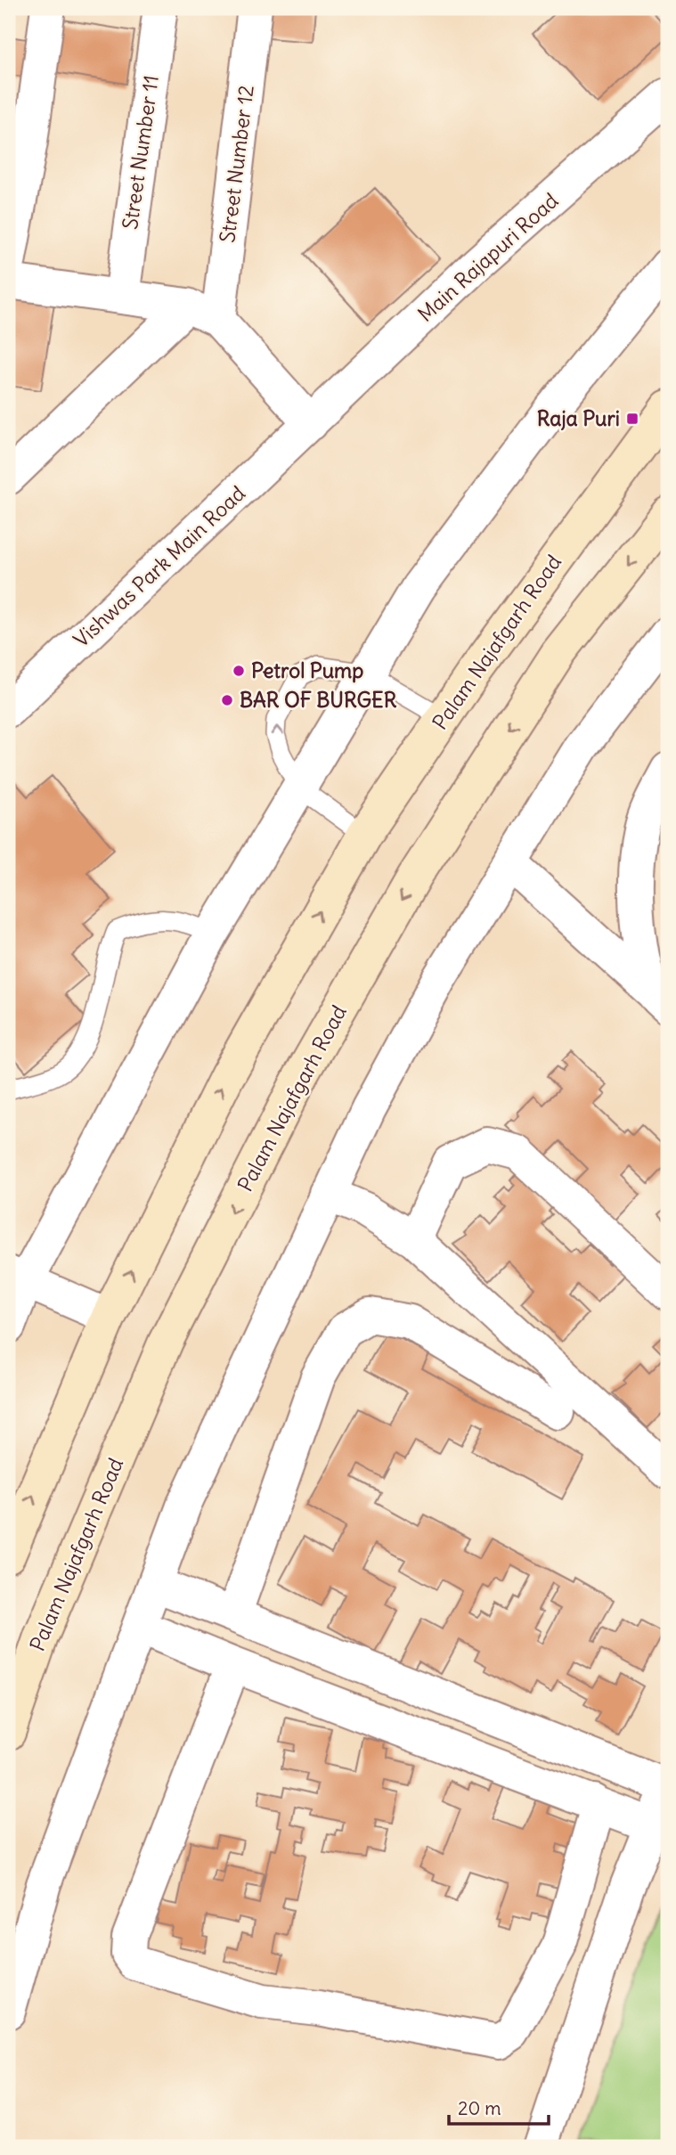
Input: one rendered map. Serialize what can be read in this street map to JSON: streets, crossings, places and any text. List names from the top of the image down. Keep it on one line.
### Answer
{"streets":{"main road":["Palam Najafgarh Road"],"street":["Street Number 11","Street Number 12","Main Rajapuri Road","Vishwas Park Main Road"]},"crossings":[["Main Rajapuri Road","Vishwas Park Main Road"]],"places":{"transit":["Raja Puri"],"other":["Petrol Pump","BAR OF BURGER"]},"scale_bar":"20 m"}
